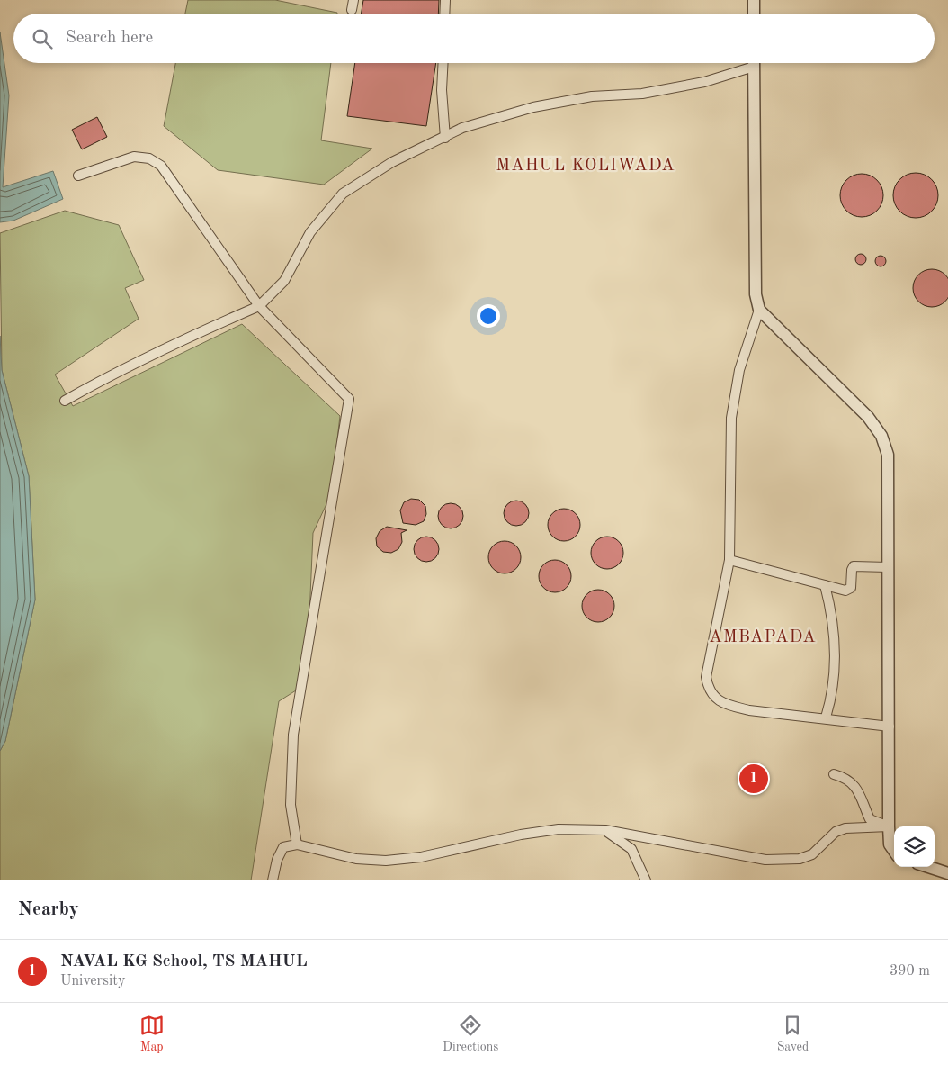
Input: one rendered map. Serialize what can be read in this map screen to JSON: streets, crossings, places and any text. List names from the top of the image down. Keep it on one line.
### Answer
{"districts":["MAHUL KOLIWADA","AMBAPADA"],"page":{"search":"Search here","pins":"1","heading":"Nearby","list":[{"mark":"1","name":"NAVAL KG School, TS MAHUL","note":"University","value":"390 m"}],"nav":["Map","Directions","Saved"]}}
